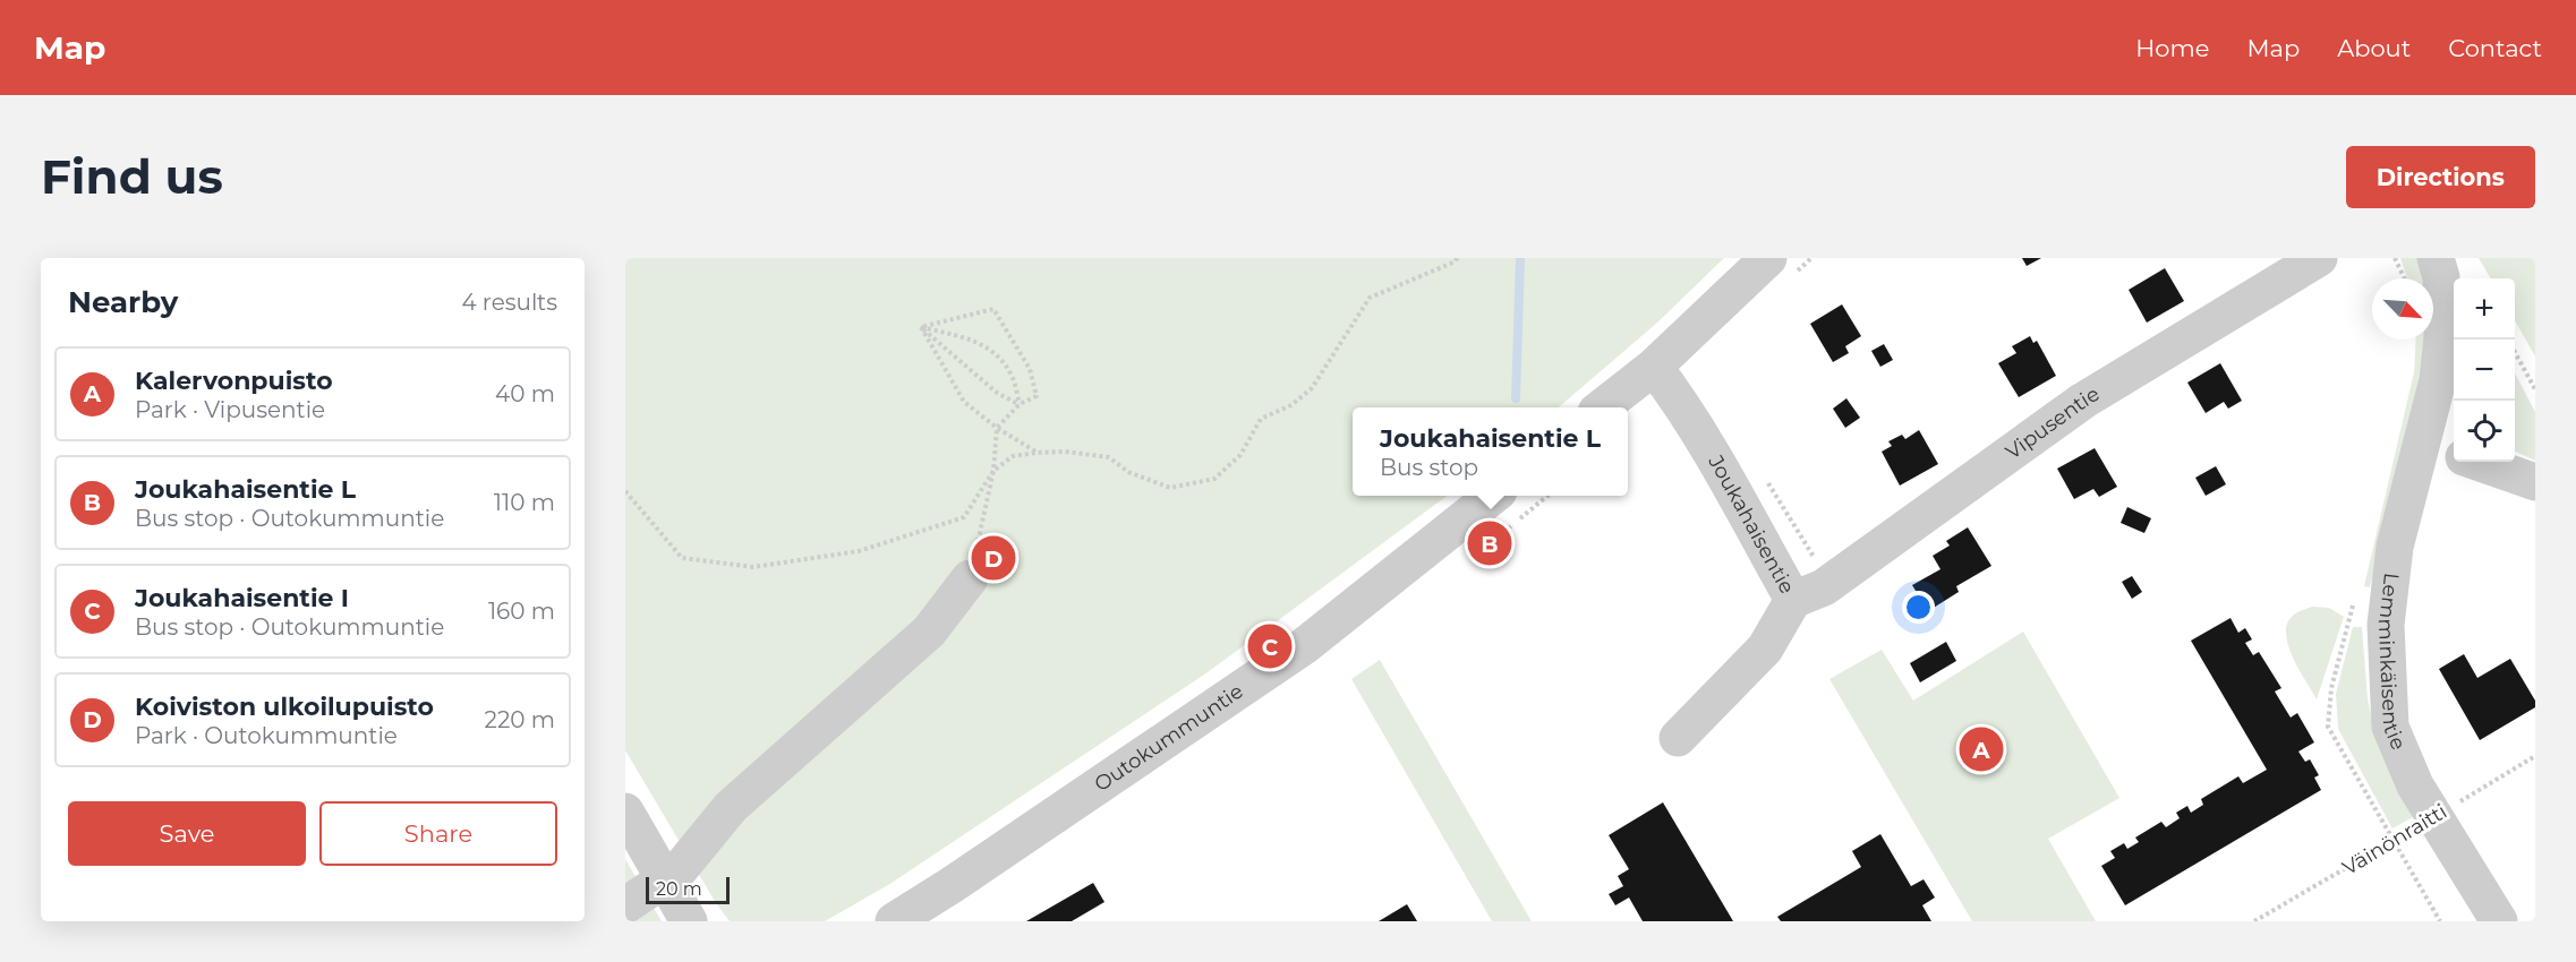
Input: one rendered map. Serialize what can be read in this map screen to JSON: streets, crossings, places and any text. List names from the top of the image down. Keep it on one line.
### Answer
{"streets":{"street":["Vipusentie","Joukahaisentie","Lemminkäisentie","Outokummuntie"],"path":["Väinönraitti"]},"crossings":[["Vipusentie","Joukahaisentie"],["Lemminkäisentie","Väinönraitti"]],"scale_bar":"20 m","north":"bottom right","page":{"header":"Map","nav":["Home","Map","About","Contact"],"buttons":["Directions",["Save","Share"]],"title":"Find us","heading":["Nearby","4 results"],"map_buttons":["+","−"],"list":[{"mark":"A","name":"Kalervonpuisto","note":"Park · Vipusentie","value":"40 m"},{"mark":"B","name":"Joukahaisentie L","note":"Bus stop · Outokummuntie","value":"110 m"},{"mark":"C","name":"Joukahaisentie I","note":"Bus stop · Outokummuntie","value":"160 m"},{"mark":"D","name":"Koiviston ulkoilupuisto","note":"Park · Outokummuntie","value":"220 m"}],"popup":["Joukahaisentie L","Bus stop"],"pins":["B","D","C","A"],"scale":"20 m"}}
